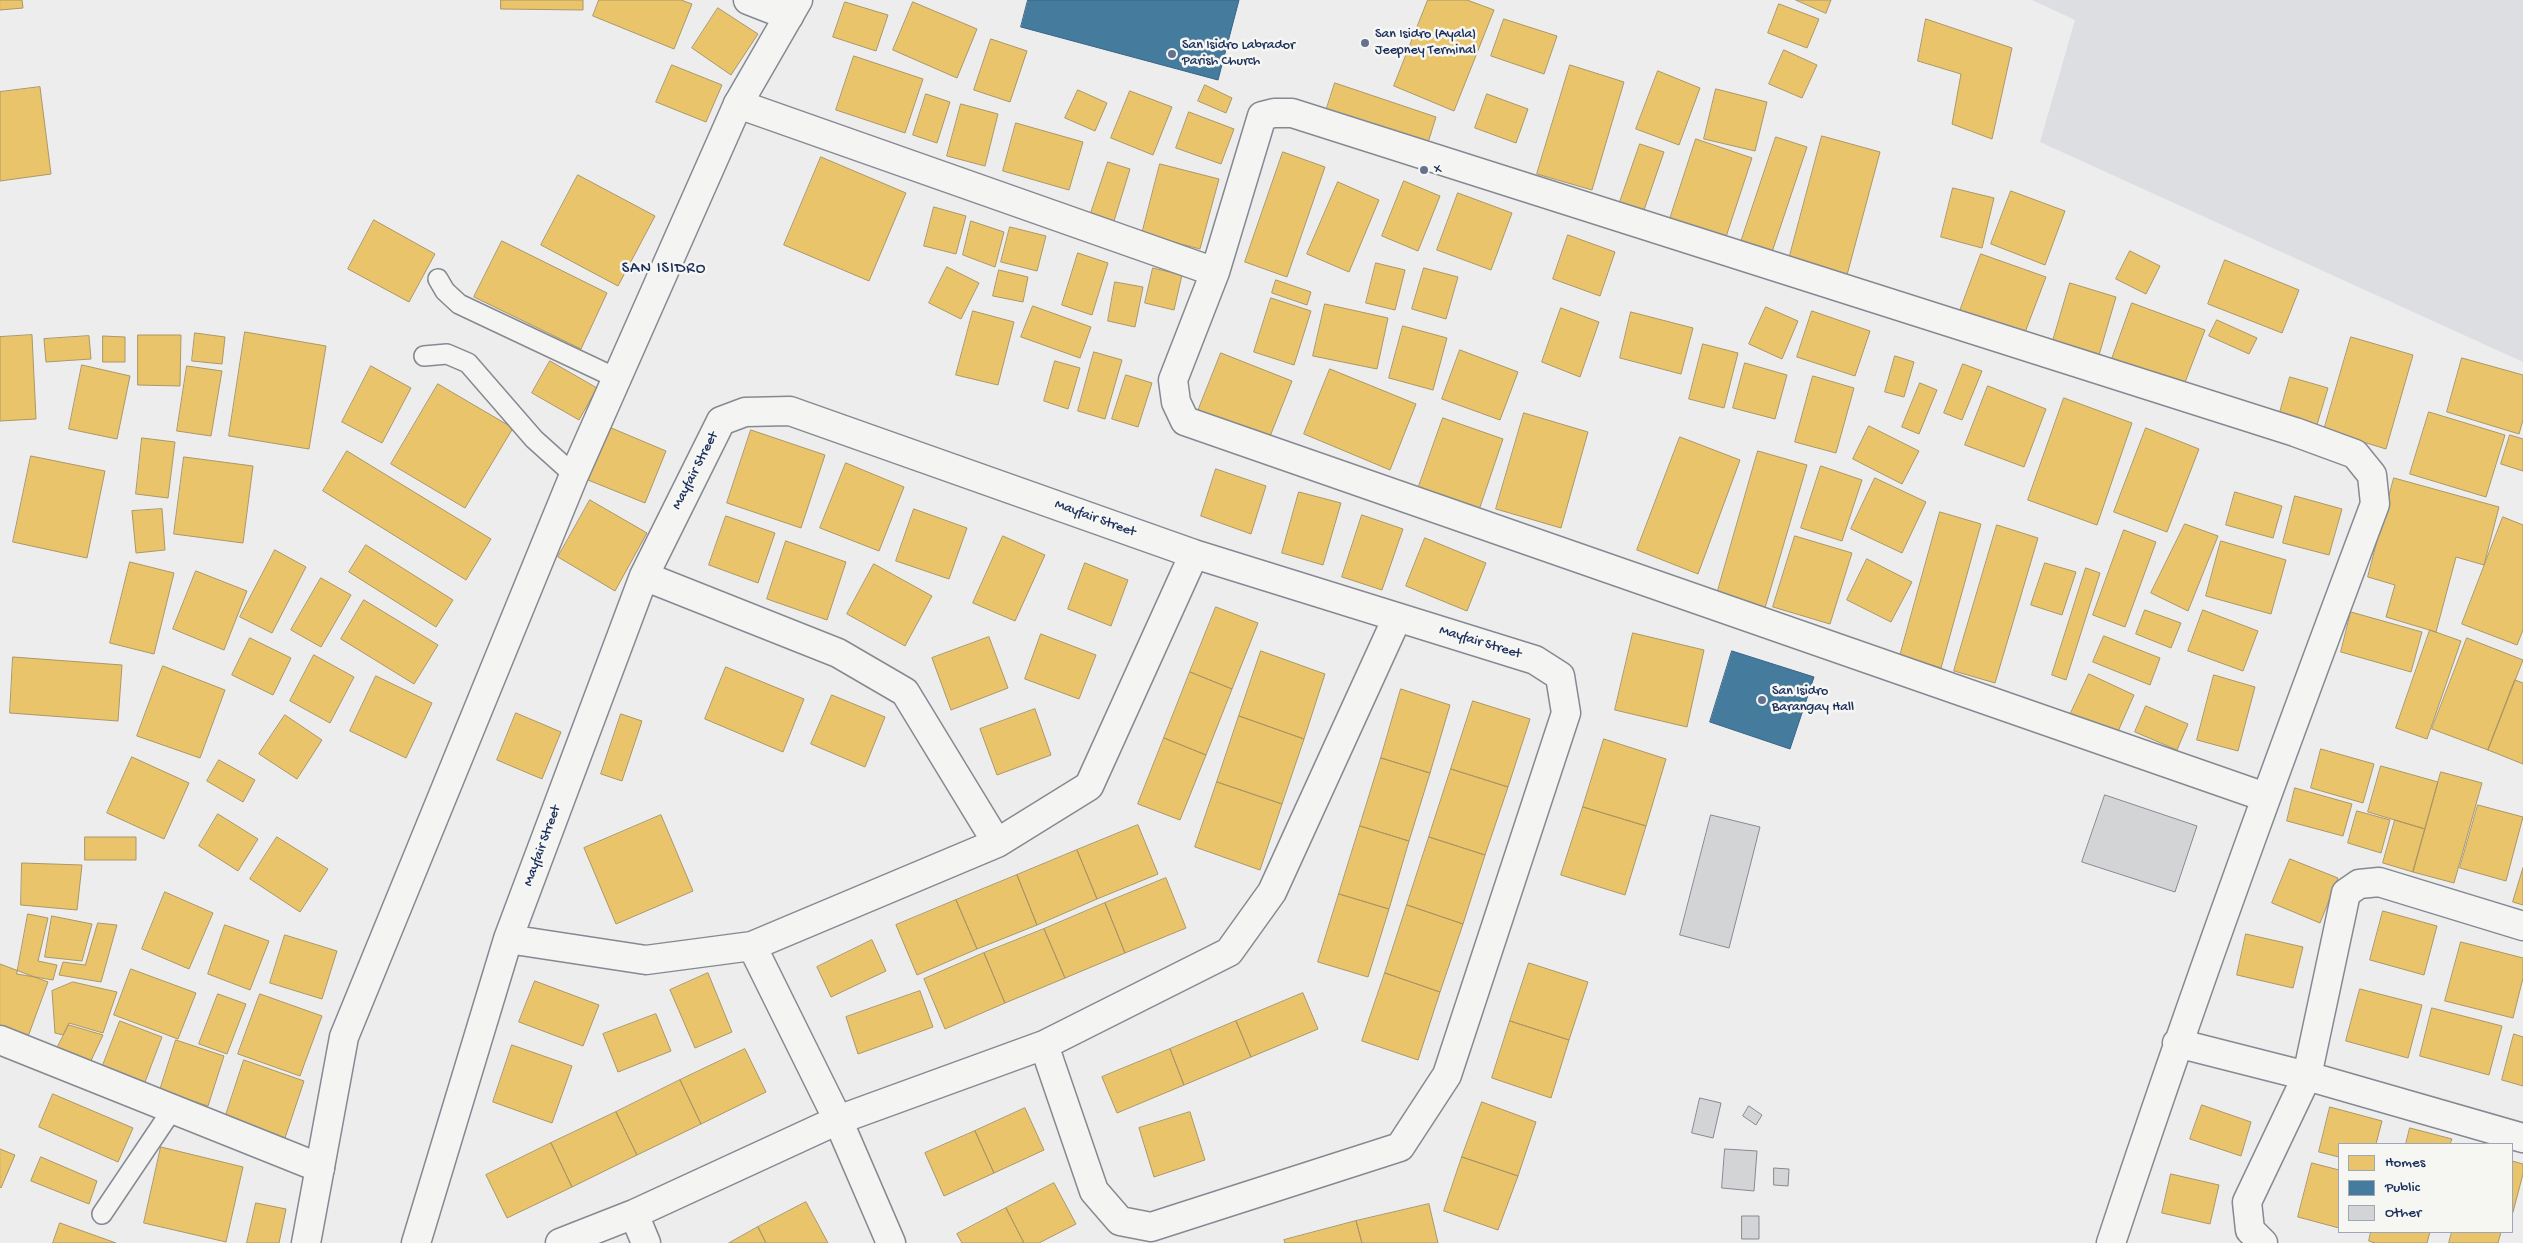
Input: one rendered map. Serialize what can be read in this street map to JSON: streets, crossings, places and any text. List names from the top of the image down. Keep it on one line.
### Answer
{"streets":{"street":["Mayfair Street"]},"districts":["SAN ISIDRO"],"places":["San Isidro (Ayala) Jeepney Terminal","San Isidro Labrador Parish Church","X","San Isidro Barangay Hall"],"legend":["Homes","Public","Other"]}
